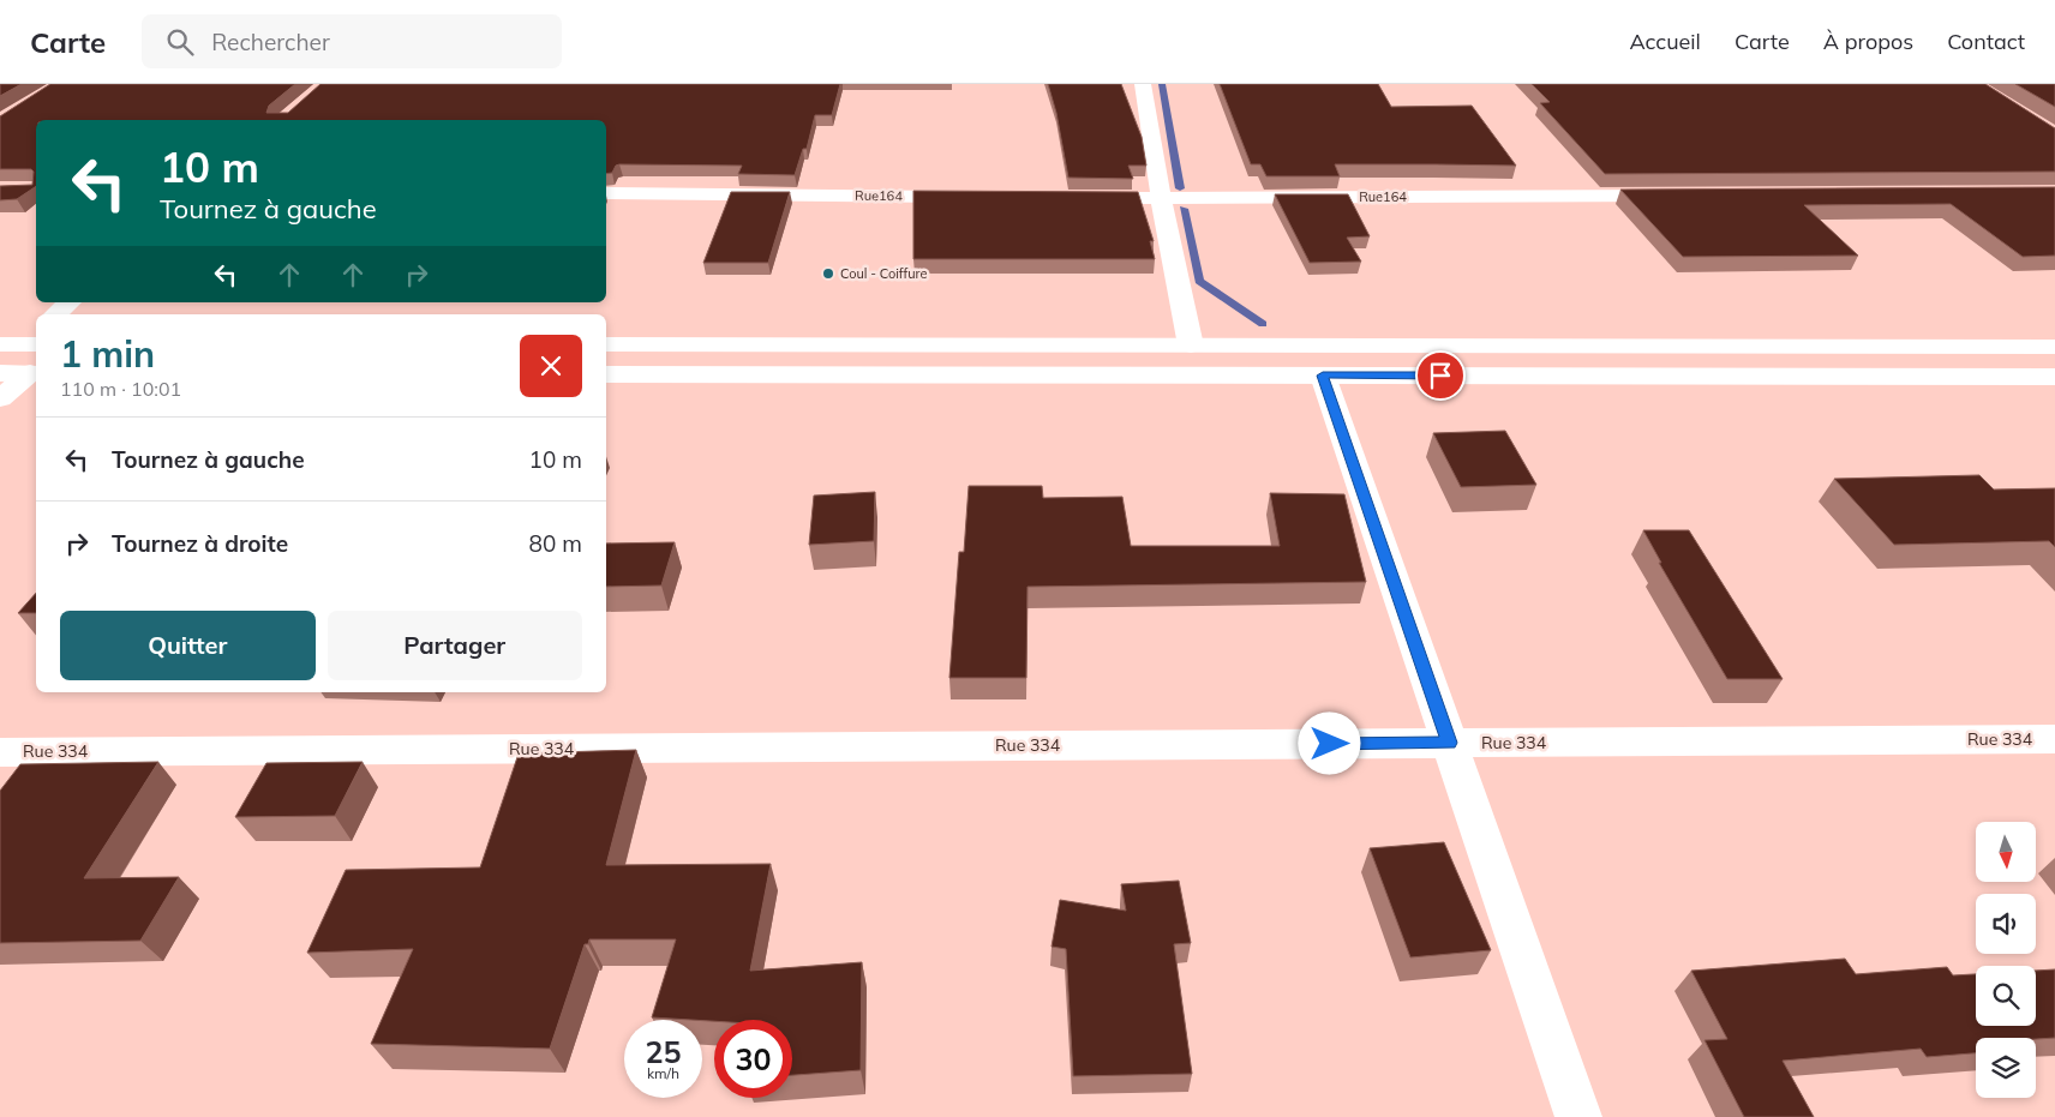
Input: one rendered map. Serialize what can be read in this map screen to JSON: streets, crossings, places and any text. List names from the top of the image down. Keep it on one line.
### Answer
{"streets":{"street":["Rue164","Rue 334"]},"places":["Coul - Coiffure"],"north":"bottom","page":{"header":"Carte","search":"Rechercher","nav":["Accueil","Carte","À propos","Contact"],"turn":["10 m","Tournez à gauche"],"heading":["1 min","110 m · 10:01"],"list":[{"name":"Tournez à gauche","value":"10 m"},{"name":"Tournez à droite","value":"80 m"}],"buttons":["Quitter","Partager"],"speed":"25 km/h","limit":"30"}}
